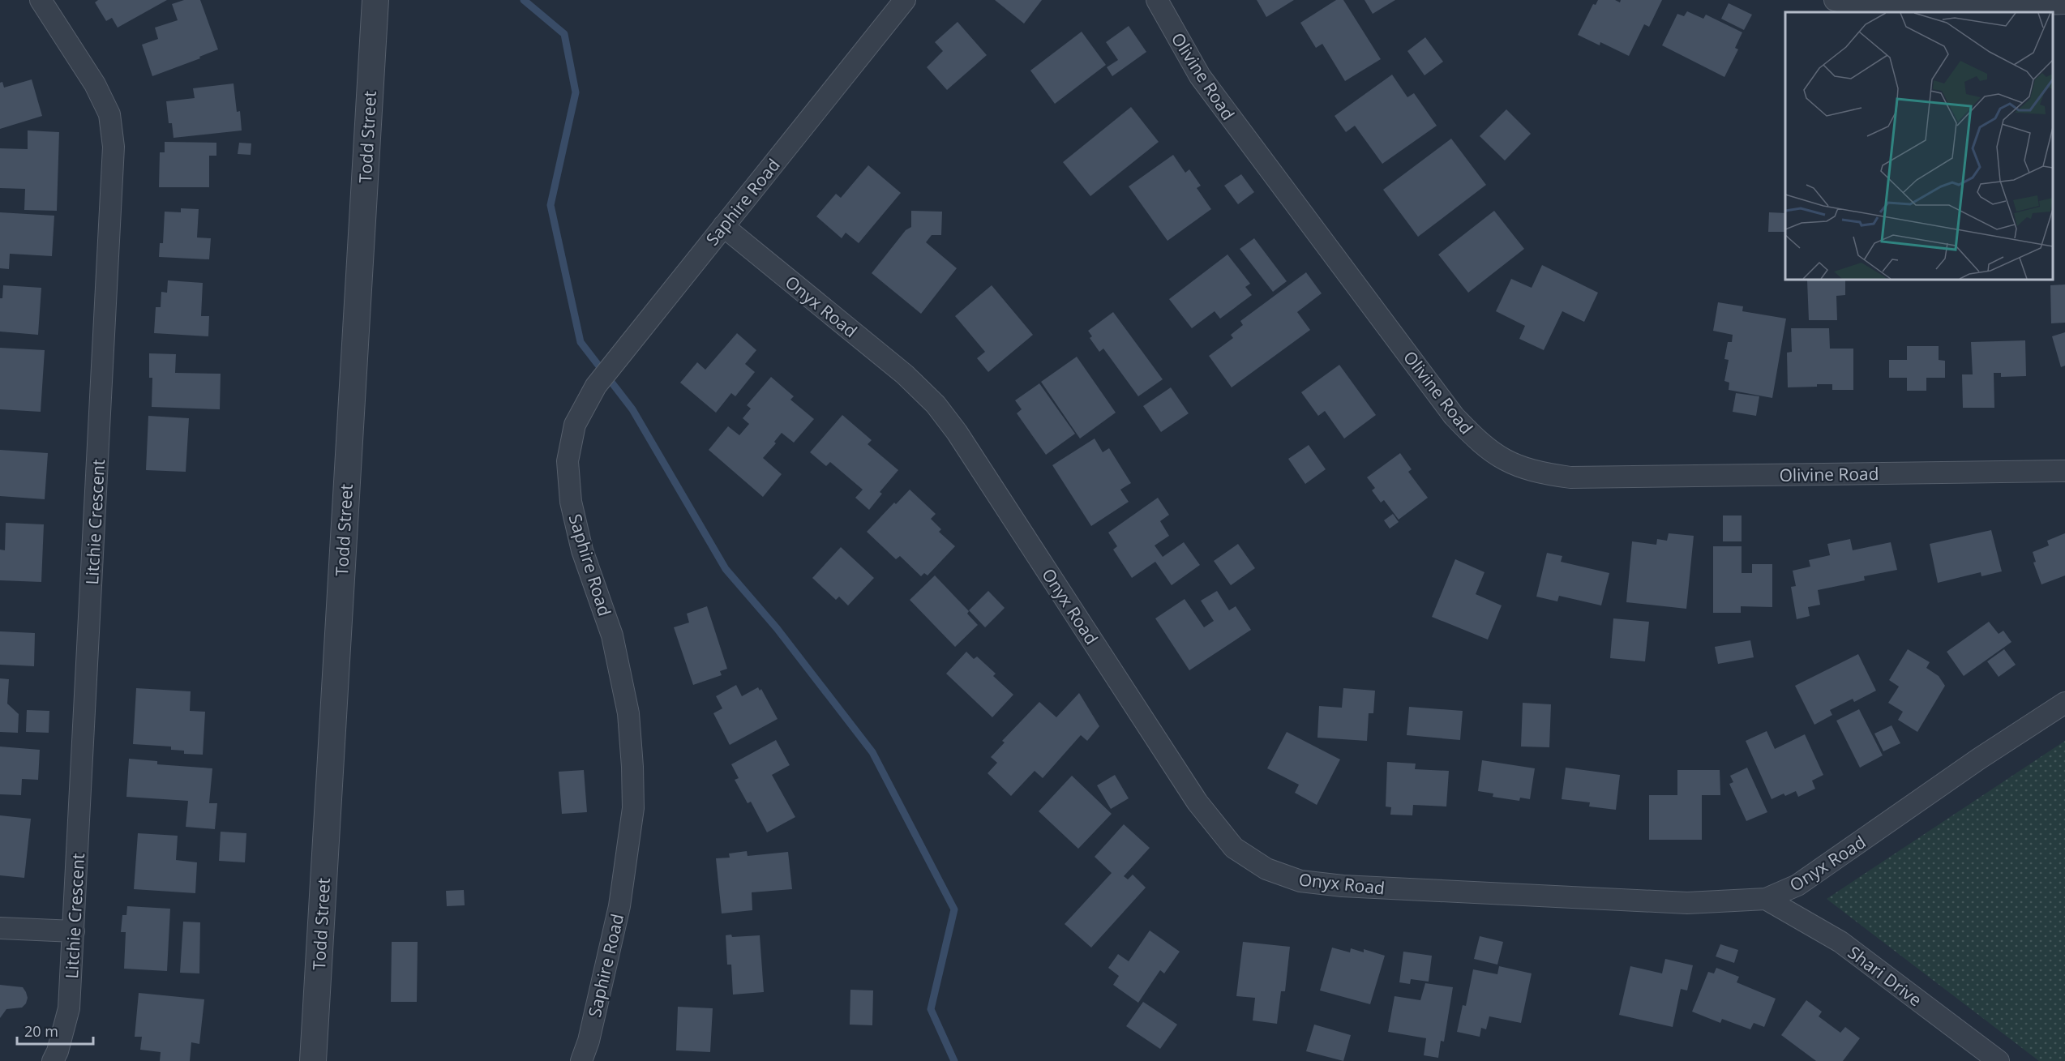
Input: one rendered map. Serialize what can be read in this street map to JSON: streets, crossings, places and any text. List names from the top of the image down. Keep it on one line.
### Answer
{"streets":{"street":["Olivine Road","Todd Street","Saphire Road","Onyx Road","Litchie Crescent","Shari Drive"]},"crossings":[["Saphire Road","Onyx Road"],["Onyx Road","Shari Drive"]],"scale_bar":"20 m"}
